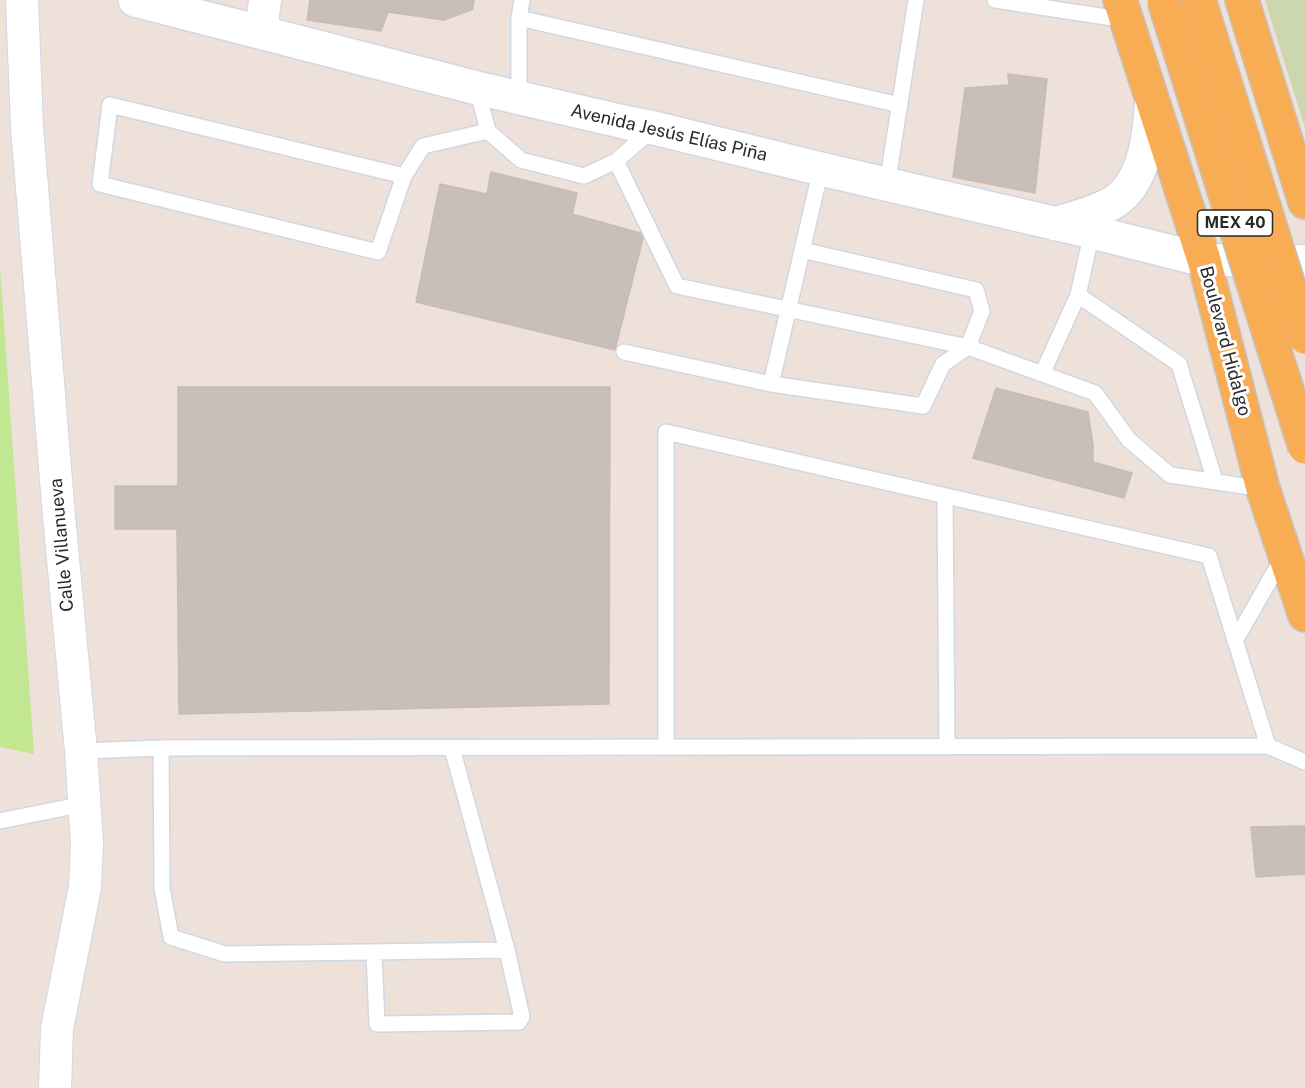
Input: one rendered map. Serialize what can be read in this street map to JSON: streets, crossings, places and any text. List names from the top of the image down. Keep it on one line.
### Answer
{"streets":{"main road":["MEX 40","Boulevard Hidalgo"],"street":["Avenida Jesús Elías Piña","Calle Villanueva"]},"crossings":[["Avenida Jesús Elías Piña","Boulevard Hidalgo"]]}
